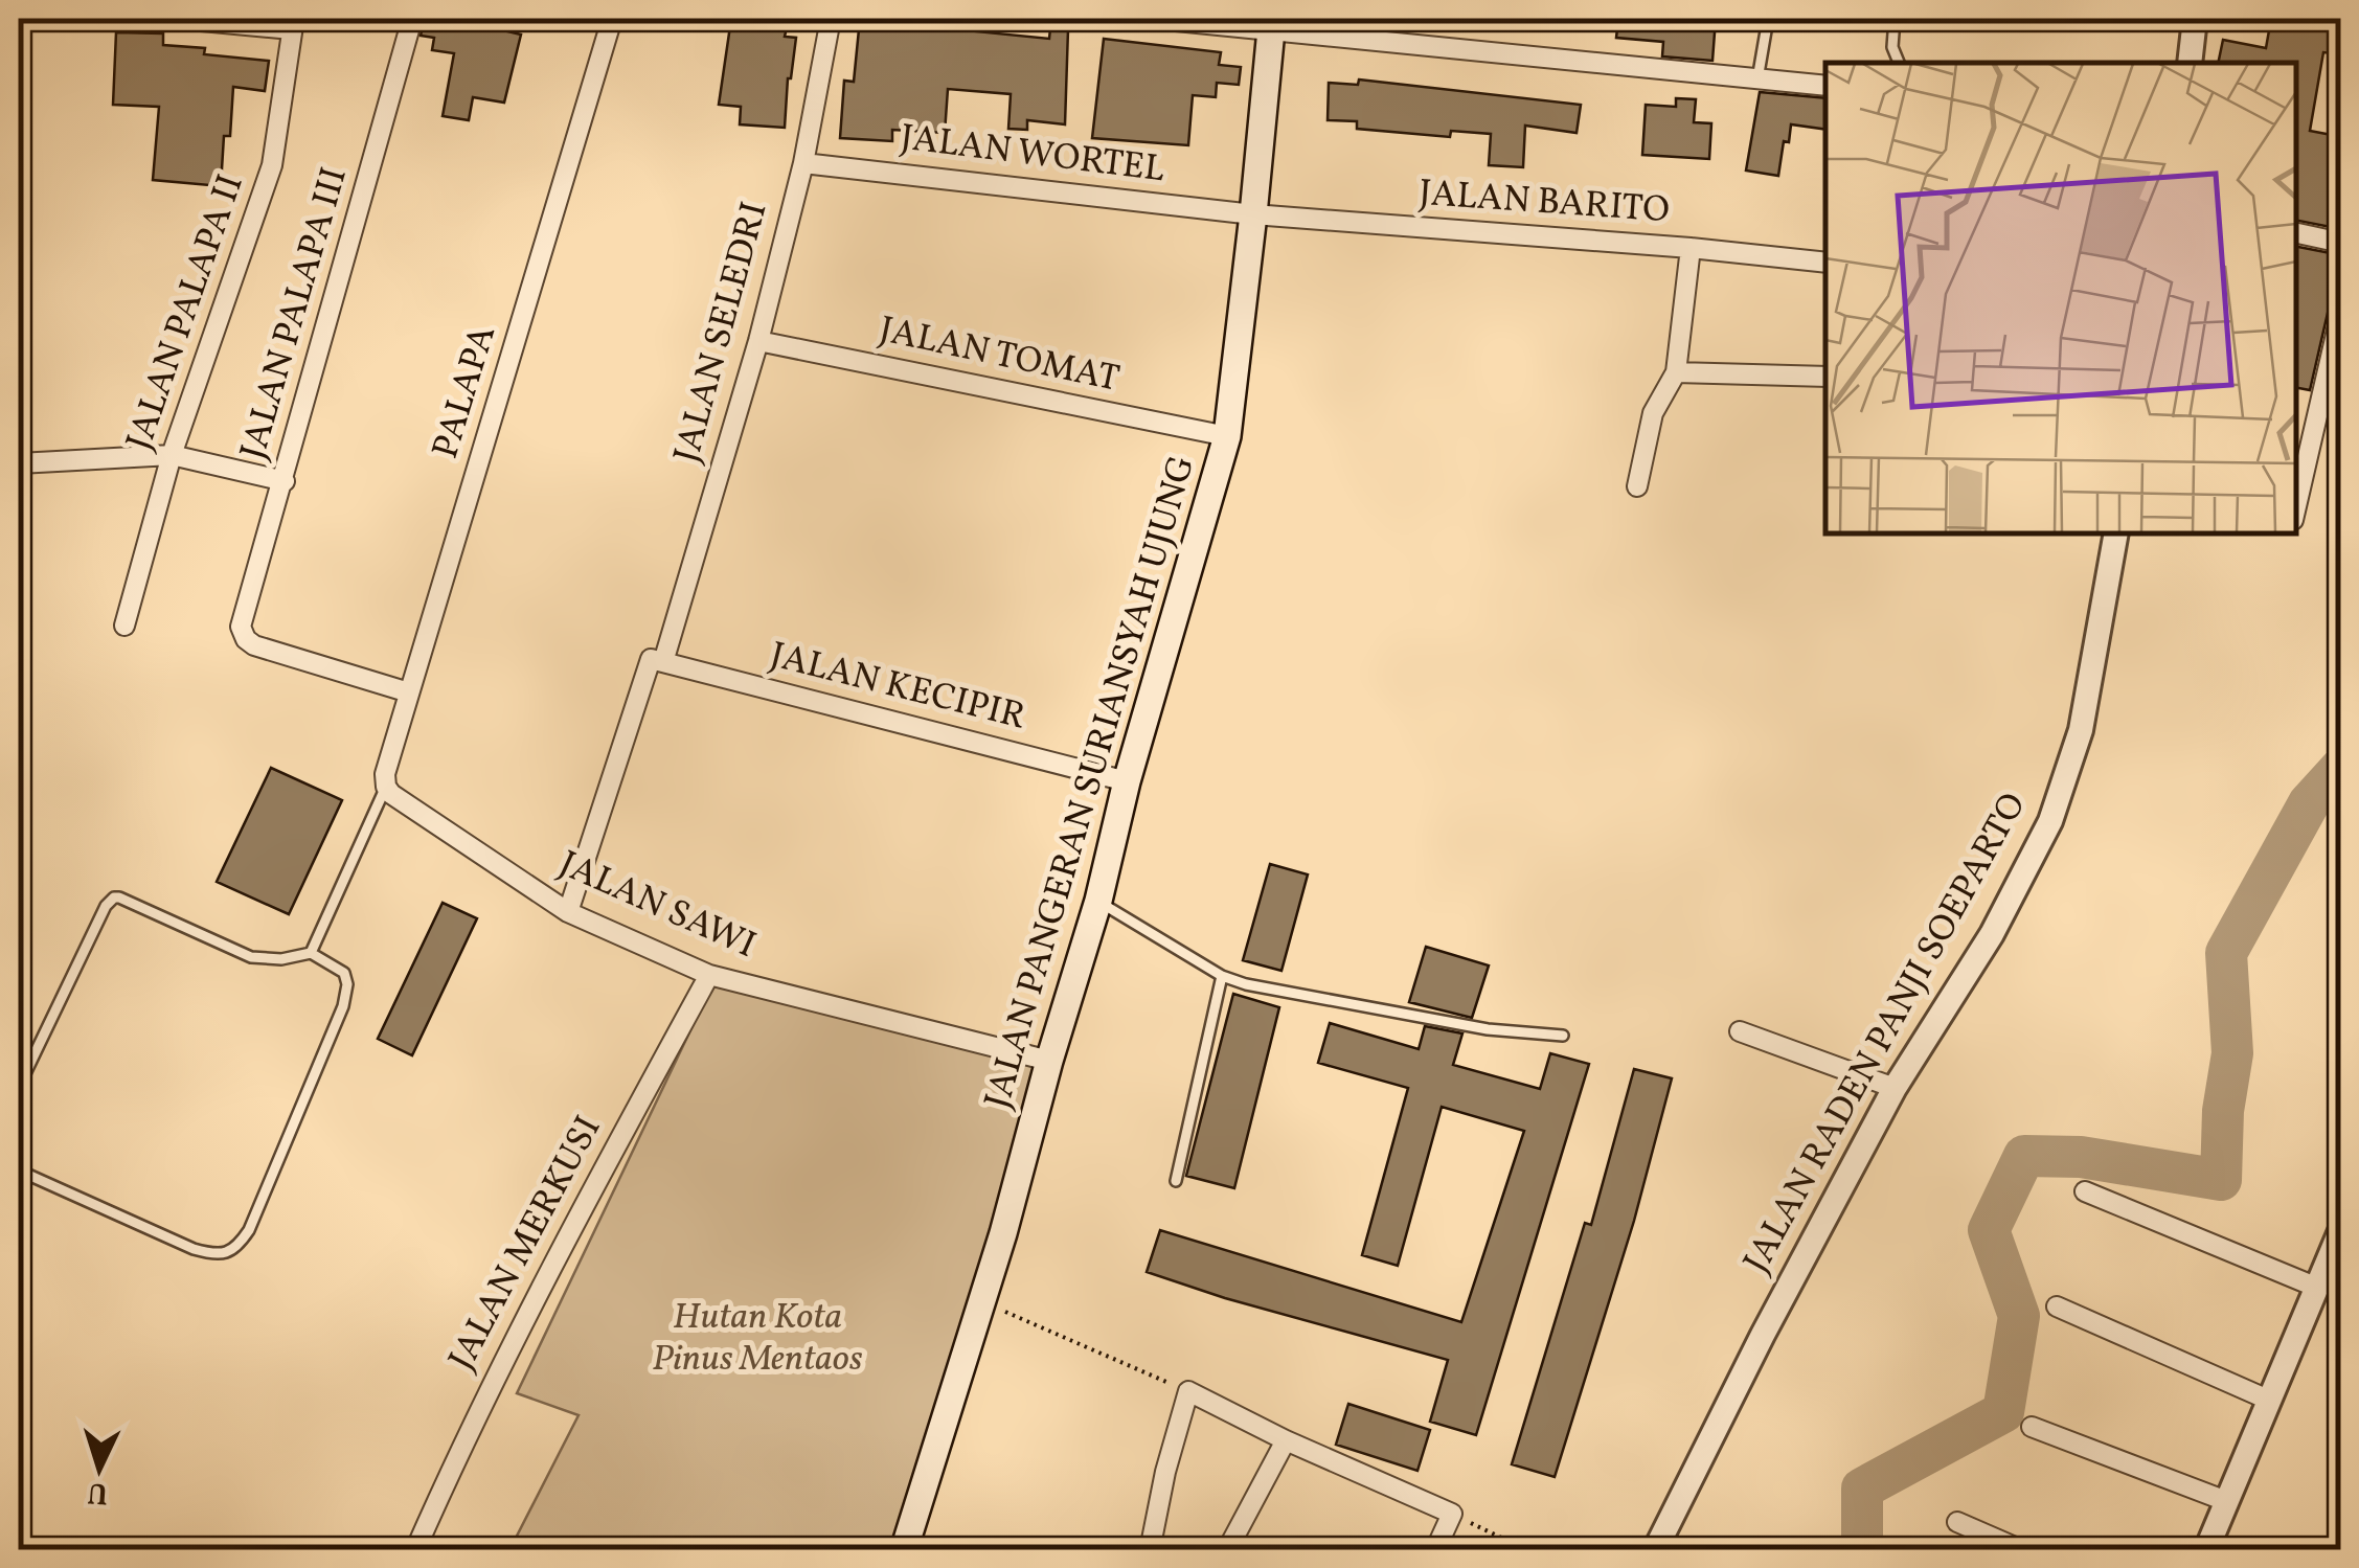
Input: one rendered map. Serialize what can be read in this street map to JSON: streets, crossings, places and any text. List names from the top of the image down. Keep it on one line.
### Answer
{"streets":{"main road":["JALAN PANGERAN SURIANSYAH UJUNG"],"street":["JALAN WORTEL","JALAN BARITO","JALAN PALAPA II","JALAN PALAPA III","JALAN SELEDRI","JALAN TOMAT","PALAPA","JALAN KECIPIR","JALAN SAWI","JALAN RADEN PANJI SOEPARTO","JALAN MERKUSI"]},"crossings":[["JALAN WORTEL","JALAN BARITO"],["JALAN WORTEL","JALAN SELEDRI"],["JALAN WORTEL","JALAN PANGERAN SURIANSYAH UJUNG"],["JALAN BARITO","JALAN PANGERAN SURIANSYAH UJUNG"],["JALAN PALAPA III","PALAPA"],["JALAN SELEDRI","JALAN TOMAT"],["JALAN SELEDRI","JALAN KECIPIR"],["JALAN SELEDRI","JALAN SAWI"],["JALAN TOMAT","JALAN PANGERAN SURIANSYAH UJUNG"],["PALAPA","JALAN SAWI"],["JALAN KECIPIR","JALAN PANGERAN SURIANSYAH UJUNG"],["JALAN PANGERAN SURIANSYAH UJUNG","JALAN SAWI"],["JALAN SAWI","JALAN MERKUSI"]],"parks":["Hutan Kota Pinus Mentaos"],"north":"bottom"}
